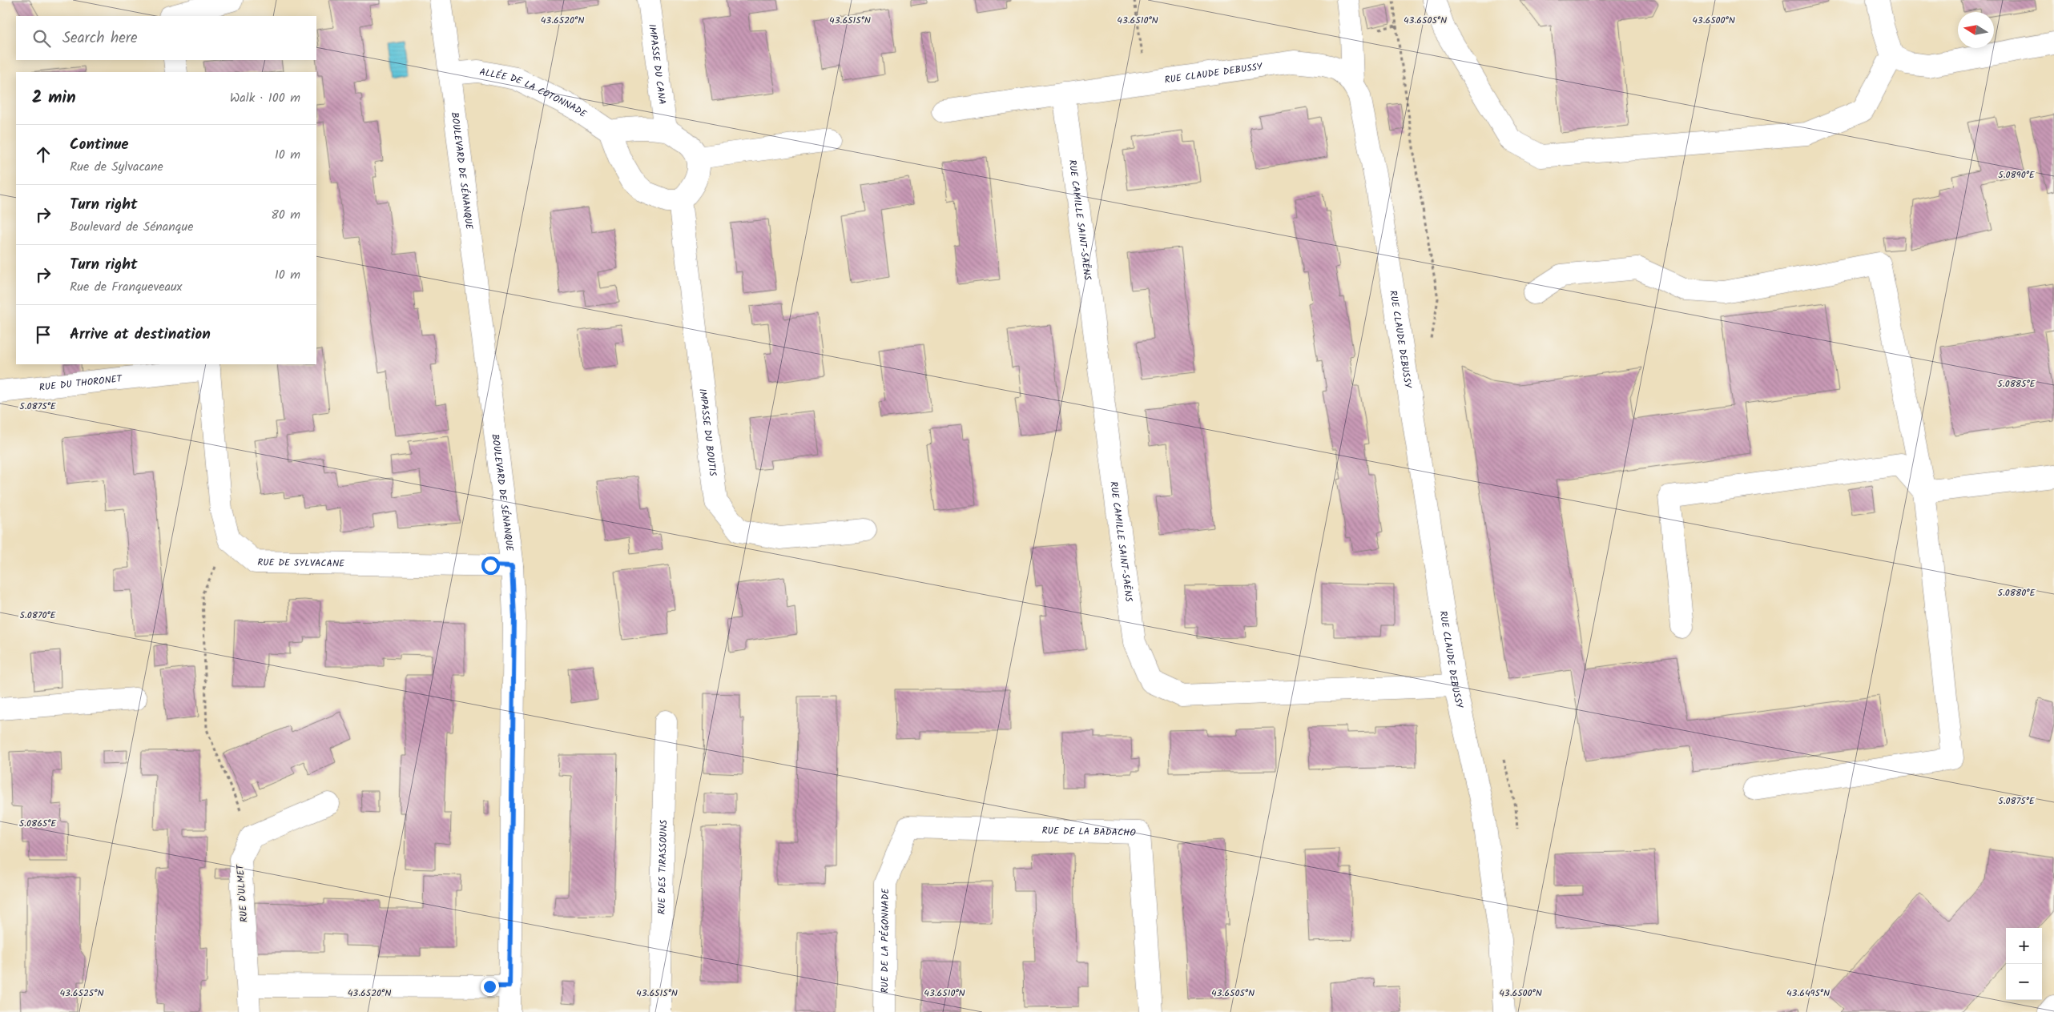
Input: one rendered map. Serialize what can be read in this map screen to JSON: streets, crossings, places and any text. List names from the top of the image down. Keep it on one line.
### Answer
{"streets":{"street":["IMPASSE DU CANA","RUE CLAUDE DEBUSSY","ALLÉE DE LA COTONNADE","BOULEVARD DE SÉNANQUE","RUE CAMILLE SAINT-SAËNS","RUE DU THORONET","IMPASSE DU BOUTIS","RUE DE SYLVACANE","RUE DE LA BADACHO","RUE DES TIRASSOUNS","RUE D'ULMET","RUE DE LA PÉGONNADE"]},"crossings":[["IMPASSE DU CANA","ALLÉE DE LA COTONNADE"],["IMPASSE DU CANA","IMPASSE DU BOUTIS"],["RUE CLAUDE DEBUSSY","RUE CAMILLE SAINT-SAËNS"],["ALLÉE DE LA COTONNADE","BOULEVARD DE SÉNANQUE"],["ALLÉE DE LA COTONNADE","IMPASSE DU BOUTIS"],["BOULEVARD DE SÉNANQUE","RUE DE SYLVACANE"],["RUE DE LA BADACHO","RUE DE LA PÉGONNADE"]],"north":"left","page":{"search":"Search here","heading":["2 min","Walk · 100 m"],"list":[["Continue","Rue de Sylvacane","10 m"],["Turn right","Boulevard de Sénanque","80 m"],["Turn right","Rue de Franqueveaux","10 m"],"Arrive at destination"],"map_buttons":["+","−"]},"coordinates":["43.6520°N","43.6515°N","43.6510°N","43.6505°N","43.6500°N","5.0890°E","5.0885°E","5.0875°E","5.0880°E","5.0870°E","5.0865°E","43.6525°N","43.6495°N"]}
